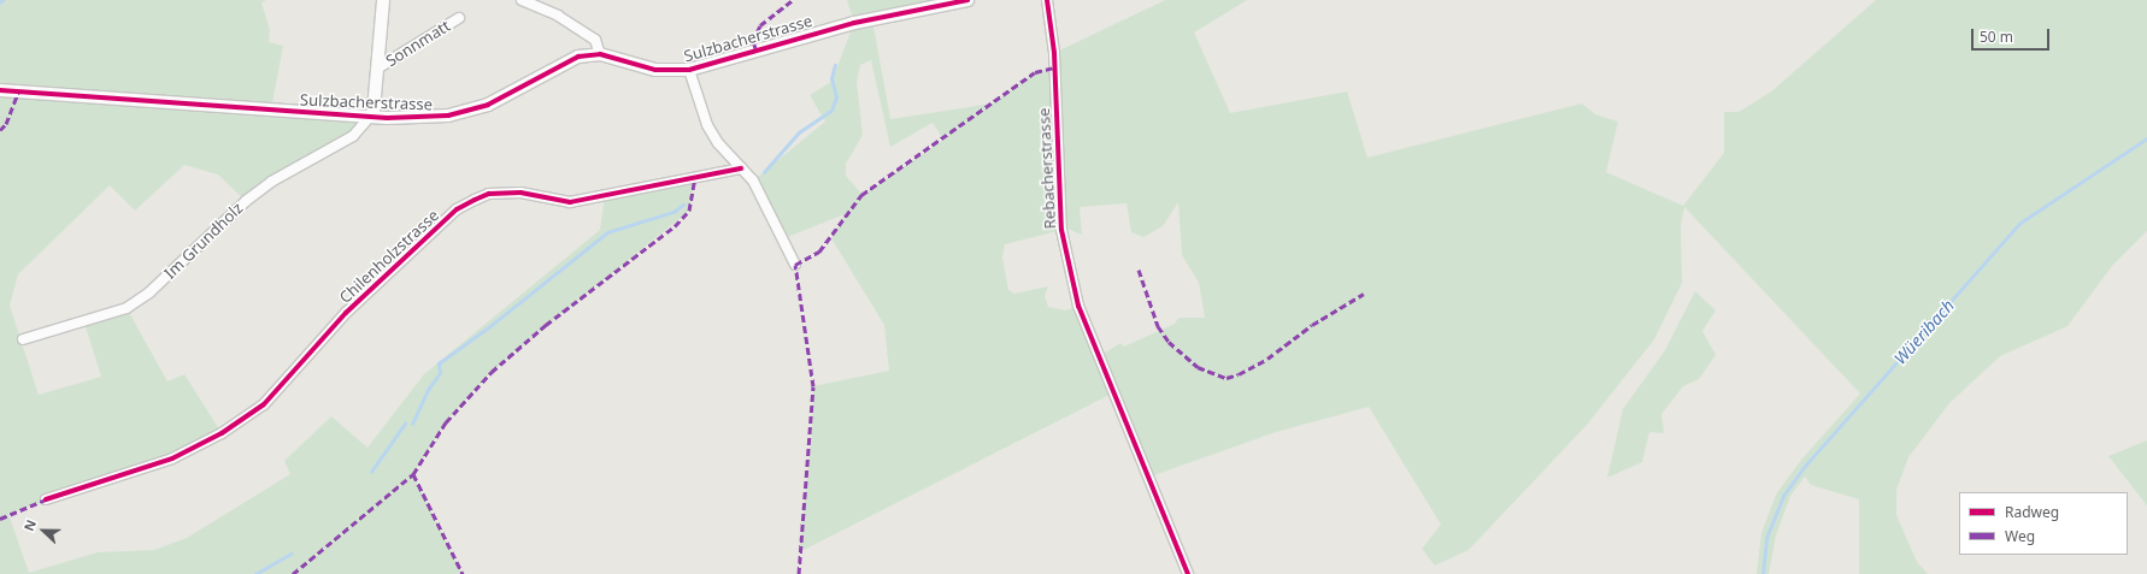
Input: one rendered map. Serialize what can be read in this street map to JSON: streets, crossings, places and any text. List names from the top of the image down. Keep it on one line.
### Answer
{"streets":{"street":["Sulzbacherstrasse","Sonnmatt","Rebacherstrasse","Im Grundholz","Chilenholzstrasse"]},"crossings":[["Sulzbacherstrasse","Im Grundholz"]],"water":["Wüeribach"],"legend":["Radweg","Weg"],"scale_bar":"50 m","north":"left"}
